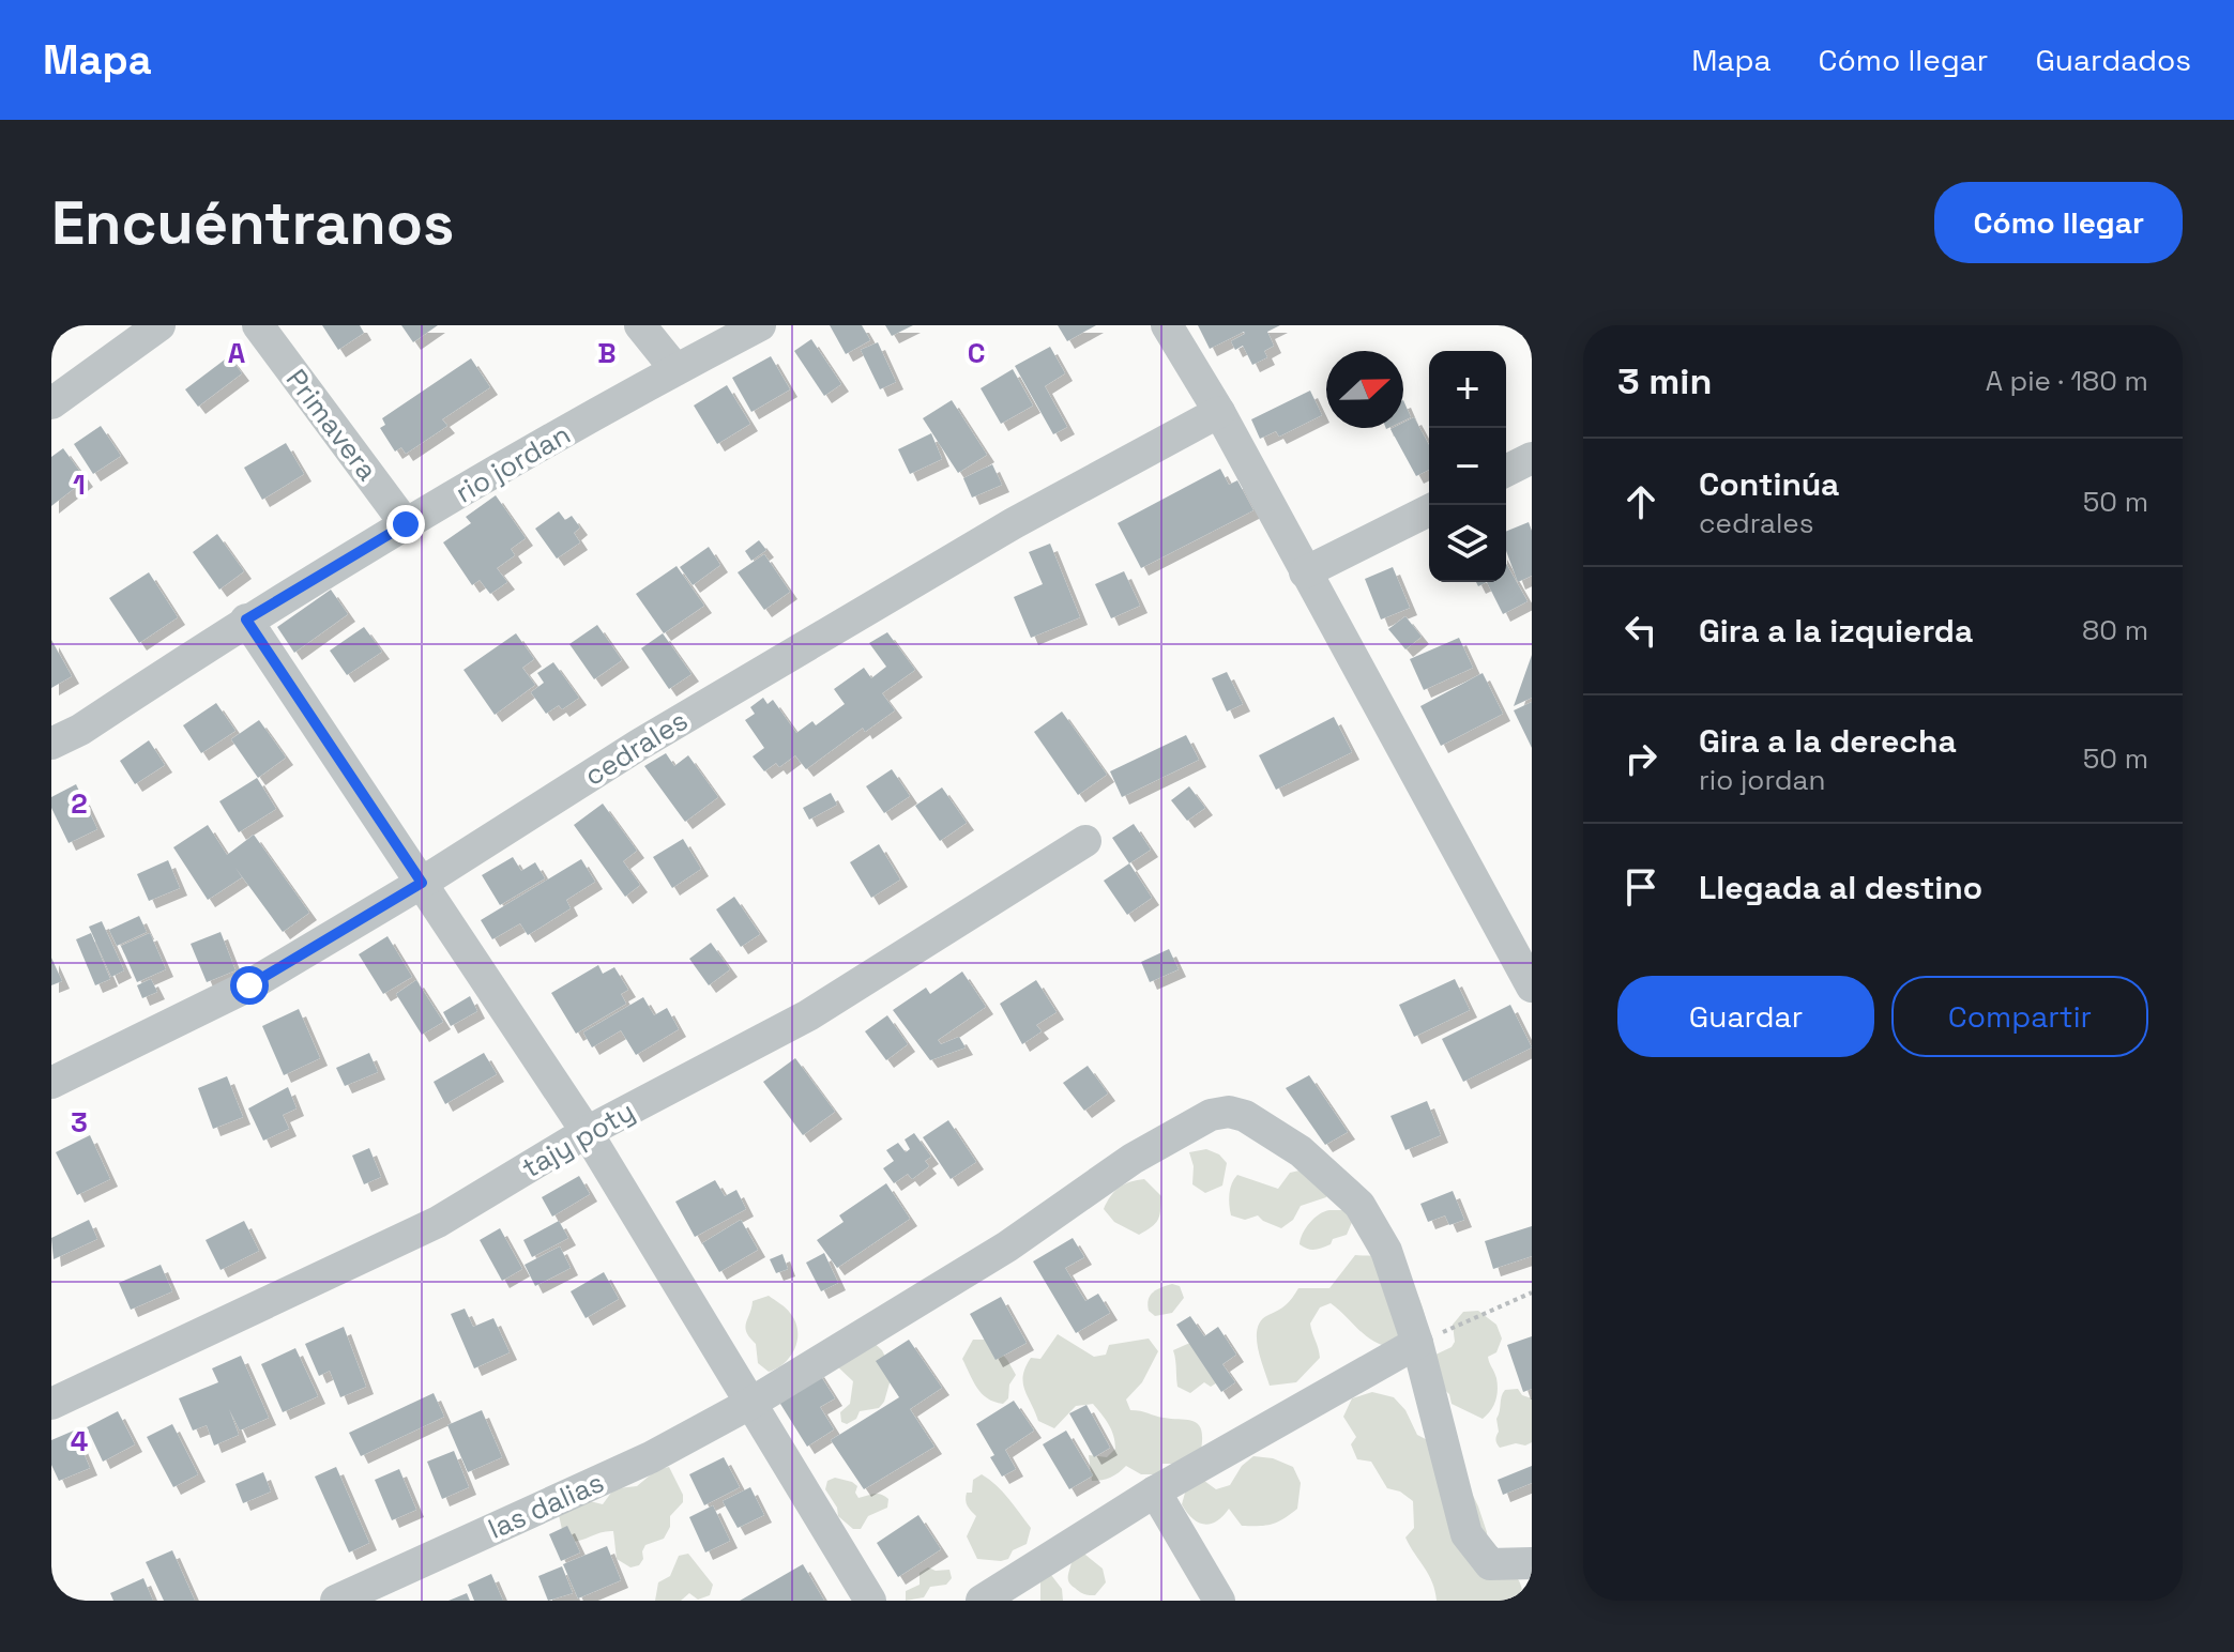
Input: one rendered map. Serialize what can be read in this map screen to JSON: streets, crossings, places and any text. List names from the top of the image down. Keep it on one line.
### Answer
{"streets":{"street":["Primavera","rio jordan","cedrales","tajy poty","las dalias"]},"crossings":[["Primavera","rio jordan"]],"north":"right","page":{"header":"Mapa","nav":["Mapa","Cómo llegar","Guardados"],"buttons":["Cómo llegar",["Guardar","Compartir"]],"title":"Encuéntranos","heading":["3 min","A pie · 180 m"],"map_buttons":["+","−"],"list":[["Continúa","cedrales","50 m"],["Gira a la izquierda","80 m"],["Gira a la derecha","rio jordan","50 m"],"Llegada al destino"]},"grid":{"columns":["A","B","C"],"rows":["1","2","3","4"]}}
